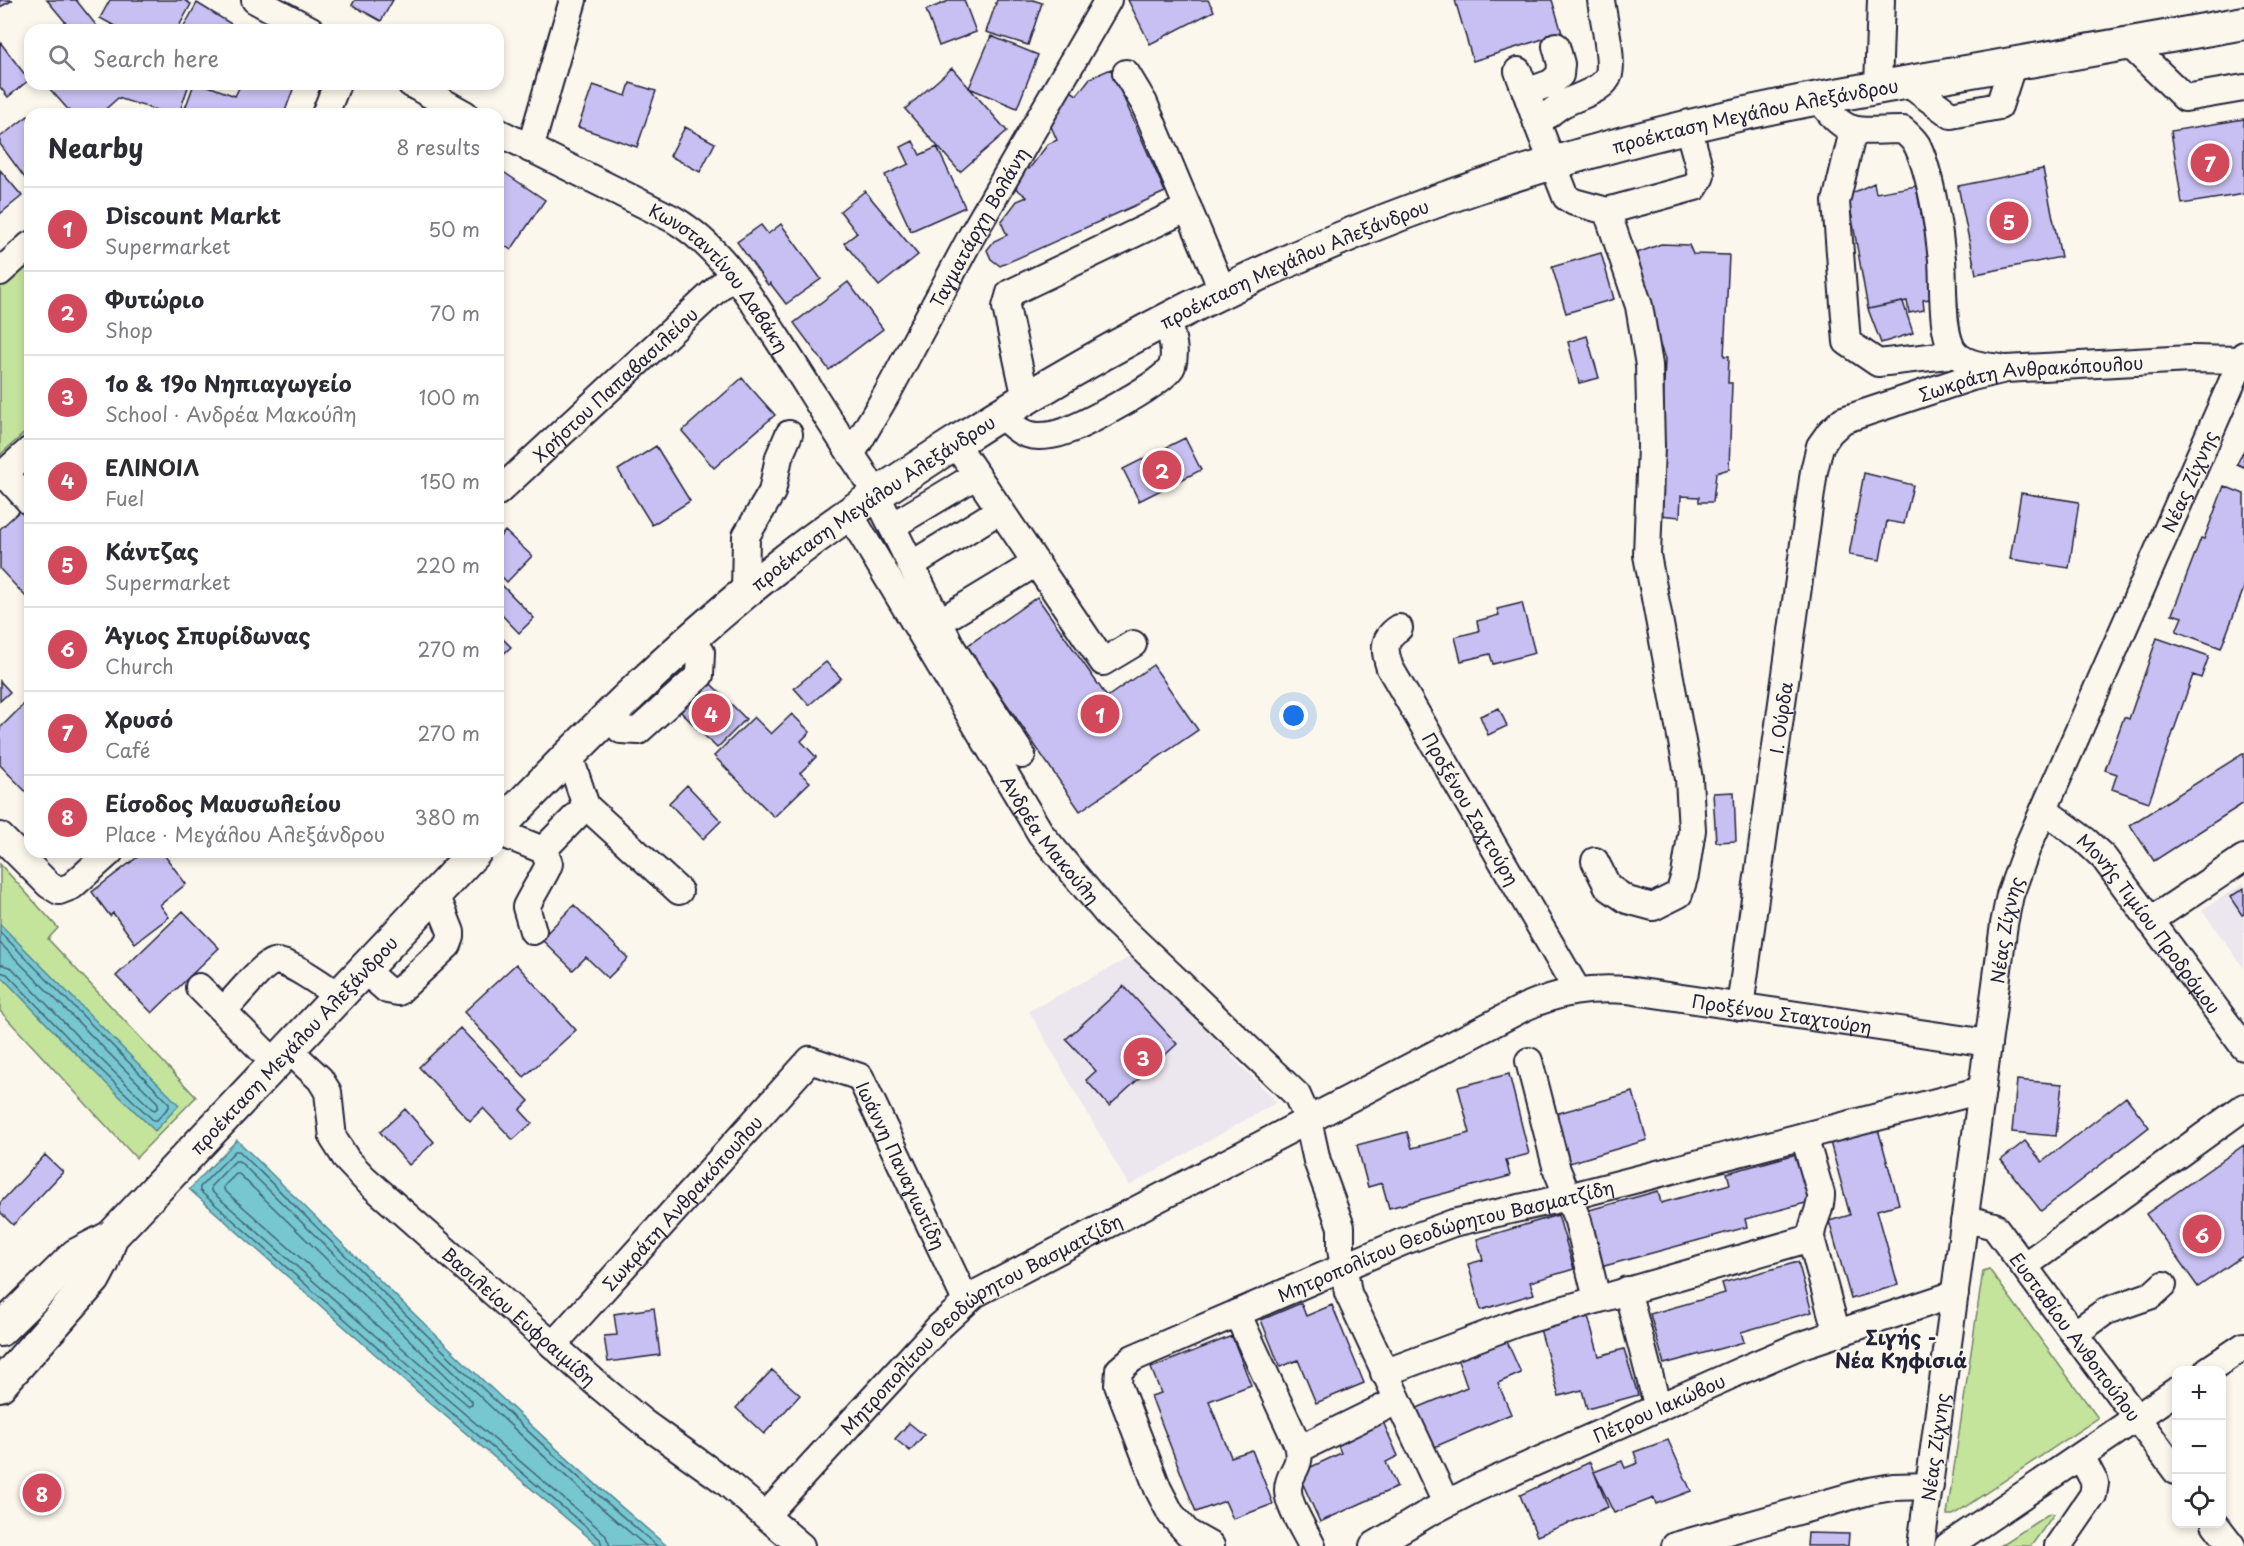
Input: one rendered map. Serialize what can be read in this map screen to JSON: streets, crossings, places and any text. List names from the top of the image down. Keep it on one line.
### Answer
{"streets":{"main road":["προέκταση Μεγάλου Αλεξάνδρου"],"street":["Ταγματάρχη Βολάνη","Κωνσταντίνου Δαβάκη","Σωκράτη Ανθρακόπουλου","Χρήστου Παπαβασιλείου","Νέας Ζίχνης","Ι. Ούρδα","Προξένου Σαχτούρη","Ανδρέα Μακούλη","Μονής Τιμίου Προδρόμου","Προξένου Σταχτούρη","Ιωάννη Παναγιωτίδη","Μητροπολίτου Θεοδώρητου Βασματζίδη","Βασιλείου Ευφραιμίδη","Ευσταθίου Ανθοπούλου","Πέτρου Ιακώβου"]},"crossings":[["προέκταση Μεγάλου Αλεξάνδρου","Κωνσταντίνου Δαβάκη"],["προέκταση Μεγάλου Αλεξάνδρου","Ανδρέα Μακούλη"],["προέκταση Μεγάλου Αλεξάνδρου","Βασιλείου Ευφραιμίδη"],["Ταγματάρχη Βολάνη","Κωνσταντίνου Δαβάκη"],["Κωνσταντίνου Δαβάκη","Χρήστου Παπαβασιλείου"],["Σωκράτη Ανθρακόπουλου","Νέας Ζίχνης"],["Σωκράτη Ανθρακόπουλου","Ι. Ούρδα"],["Σωκράτη Ανθρακόπουλου","Ιωάννη Παναγιωτίδη"],["Σωκράτη Ανθρακόπουλου","Βασιλείου Ευφραιμίδη"],["Νέας Ζίχνης","Μονής Τιμίου Προδρόμου"],["Νέας Ζίχνης","Προξένου Σταχτούρη"],["Νέας Ζίχνης","Μητροπολίτου Θεοδώρητου Βασματζίδη"],["Νέας Ζίχνης","Ευσταθίου Ανθοπούλου"],["Νέας Ζίχνης","Πέτρου Ιακώβου"],["Ι. Ούρδα","Προξένου Σταχτούρη"],["Προξένου Σαχτούρη","Προξένου Σταχτούρη"],["Προξένου Σαχτούρη","Μητροπολίτου Θεοδώρητου Βασματζίδη"],["Ανδρέα Μακούλη","Μητροπολίτου Θεοδώρητου Βασματζίδη"],["Ανδρέα Μακούλη","Πέτρου Ιακώβου"],["Προξένου Σταχτούρη","Μητροπολίτου Θεοδώρητου Βασματζίδη"],["Ιωάννη Παναγιωτίδη","Μητροπολίτου Θεοδώρητου Βασματζίδη"],["Μητροπολίτου Θεοδώρητου Βασματζίδη","Βασιλείου Ευφραιμίδη"]],"districts":["Σιγής - Νέα Κηφισιά"],"page":{"search":"Search here","heading":["Nearby","8 results"],"pins":["7","5","2","4","1","3","6","8"],"list":[{"mark":"1","name":"Discount Markt","note":"Supermarket","value":"50 m"},{"mark":"2","name":"Φυτώριο","note":"Shop","value":"70 m"},{"mark":"3","name":"1ο & 19ο Νηπιαγωγείο","note":"School · Ανδρέα Μακούλη","value":"100 m"},{"mark":"4","name":"ΕΛΙΝΟΙΛ","note":"Fuel","value":"150 m"},{"mark":"5","name":"Κάντζας","note":"Supermarket","value":"220 m"},{"mark":"6","name":"Άγιος Σπυρίδωνας","note":"Church","value":"270 m"},{"mark":"7","name":"Χρυσό","note":"Café","value":"270 m"},{"mark":"8","name":"Είσοδος Μαυσωλείου","note":"Place · Μεγάλου Αλεξάνδρου","value":"380 m"}],"map_buttons":["+","−"]}}
